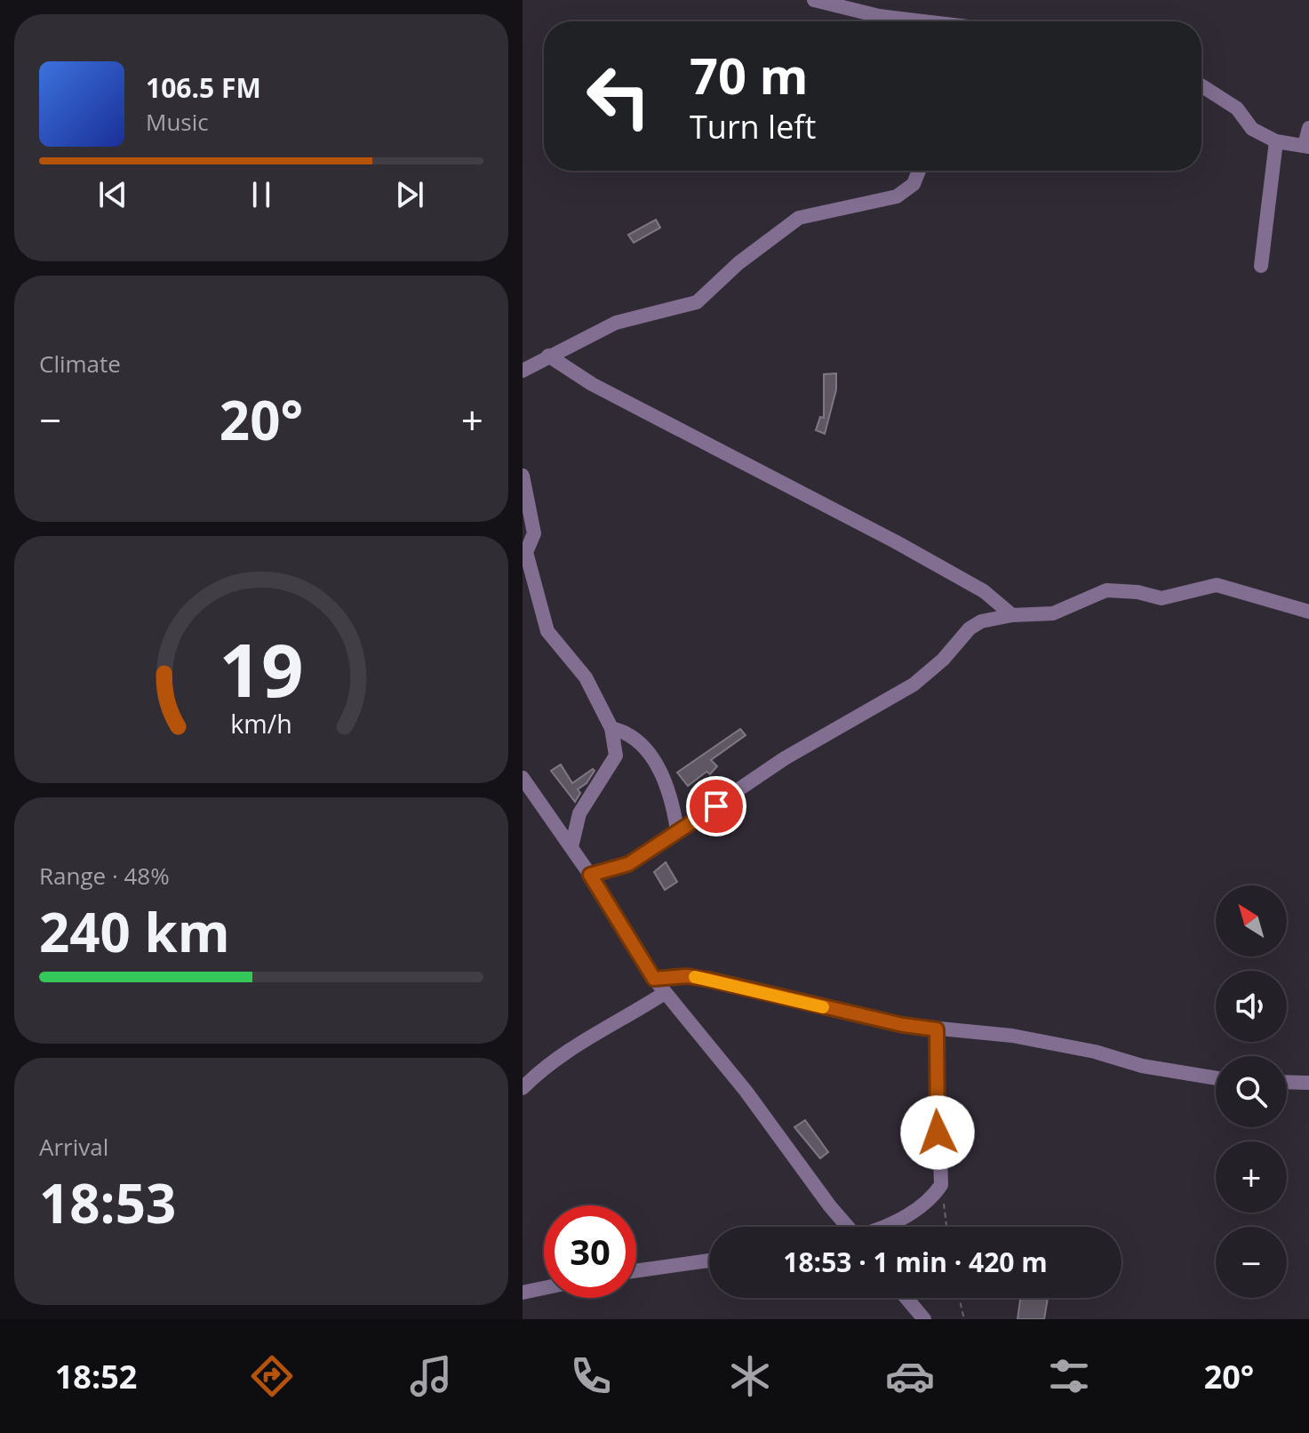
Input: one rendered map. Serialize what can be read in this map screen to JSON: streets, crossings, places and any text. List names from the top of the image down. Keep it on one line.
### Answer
{"north":"top left","page":{"turn":["70 m","Turn left"],"song":["106.5 FM","Music"],"tile":["Climate",["Range · 48%","240 km"],["Arrival","18:53"]],"heat":["−","20°","+"],"map_buttons":["+","−"],"limit":"30","trip":"18:53 · 1 min · 420 m","tabs":["18:52","20°"],"gauge":["19","km/h"]}}
